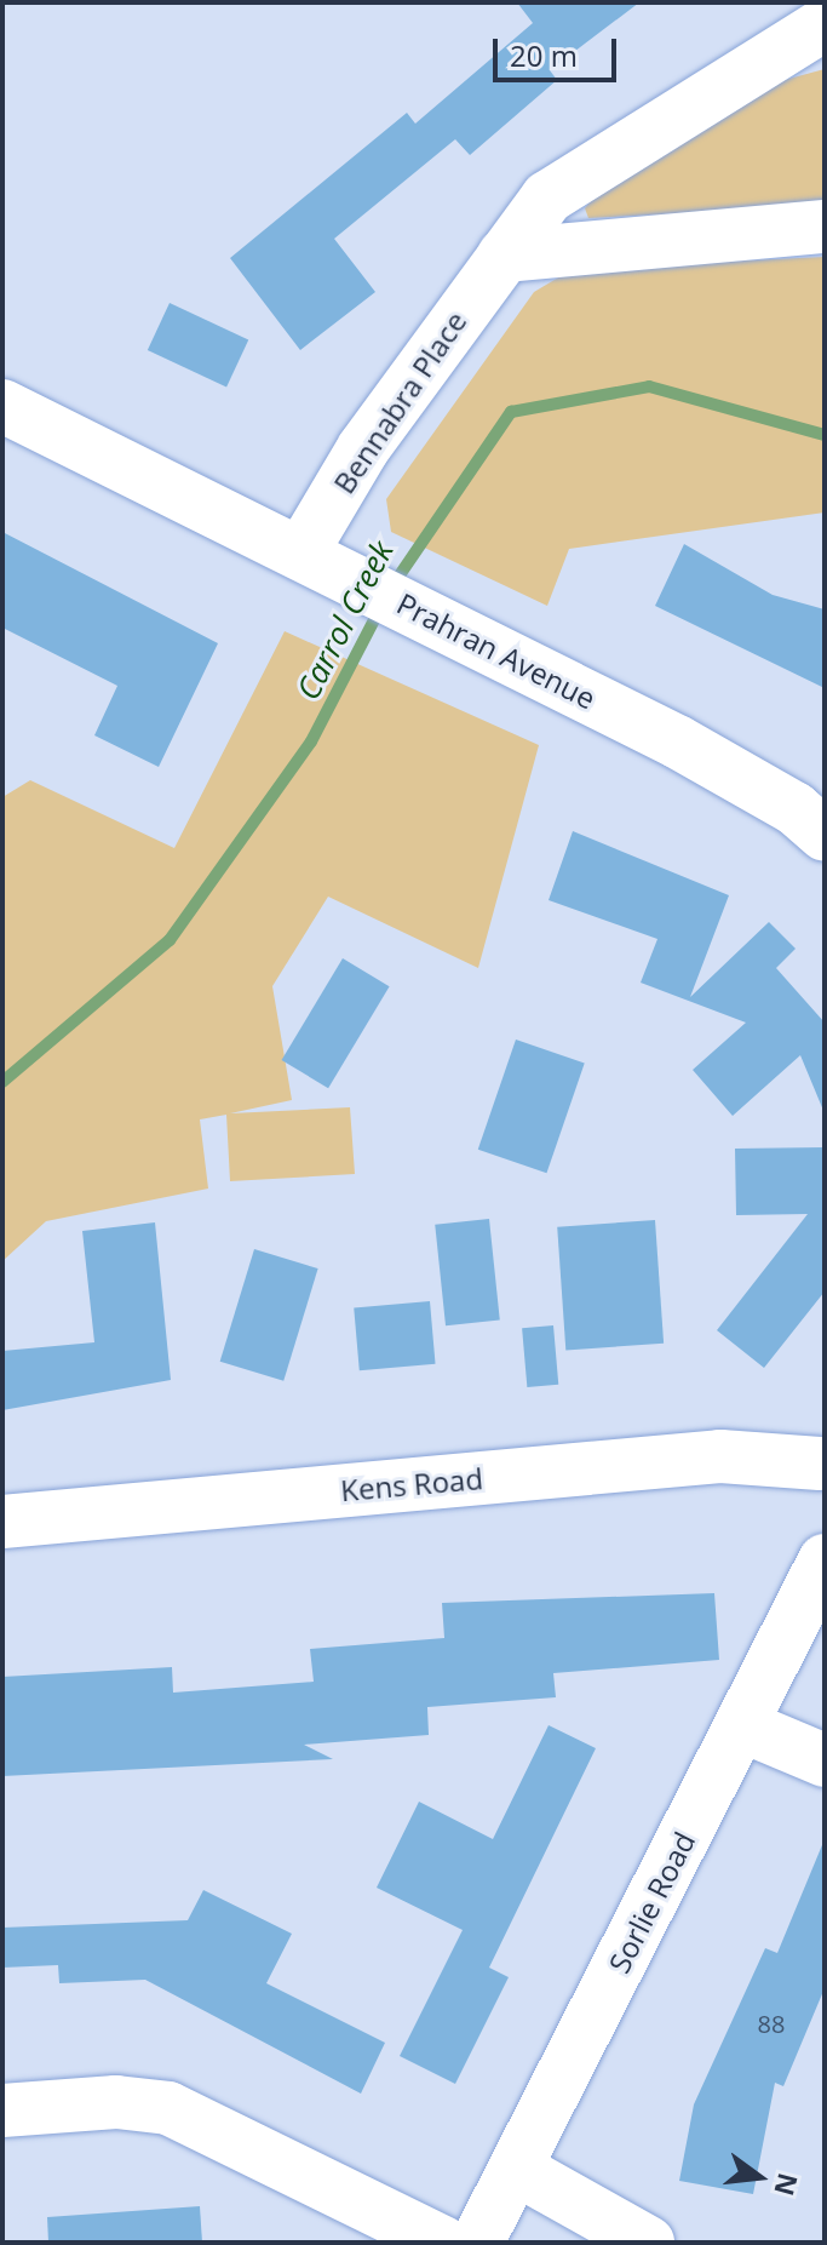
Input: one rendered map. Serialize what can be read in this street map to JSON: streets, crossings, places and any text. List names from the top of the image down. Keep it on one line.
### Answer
{"streets":{"street":["Bennabra Place","Prahran Avenue","Kens Road","Sorlie Road"]},"crossings":[["Bennabra Place","Prahran Avenue"]],"water":["Carrol Creek"],"house_numbers":["88"],"scale_bar":"20 m","north":"right"}
